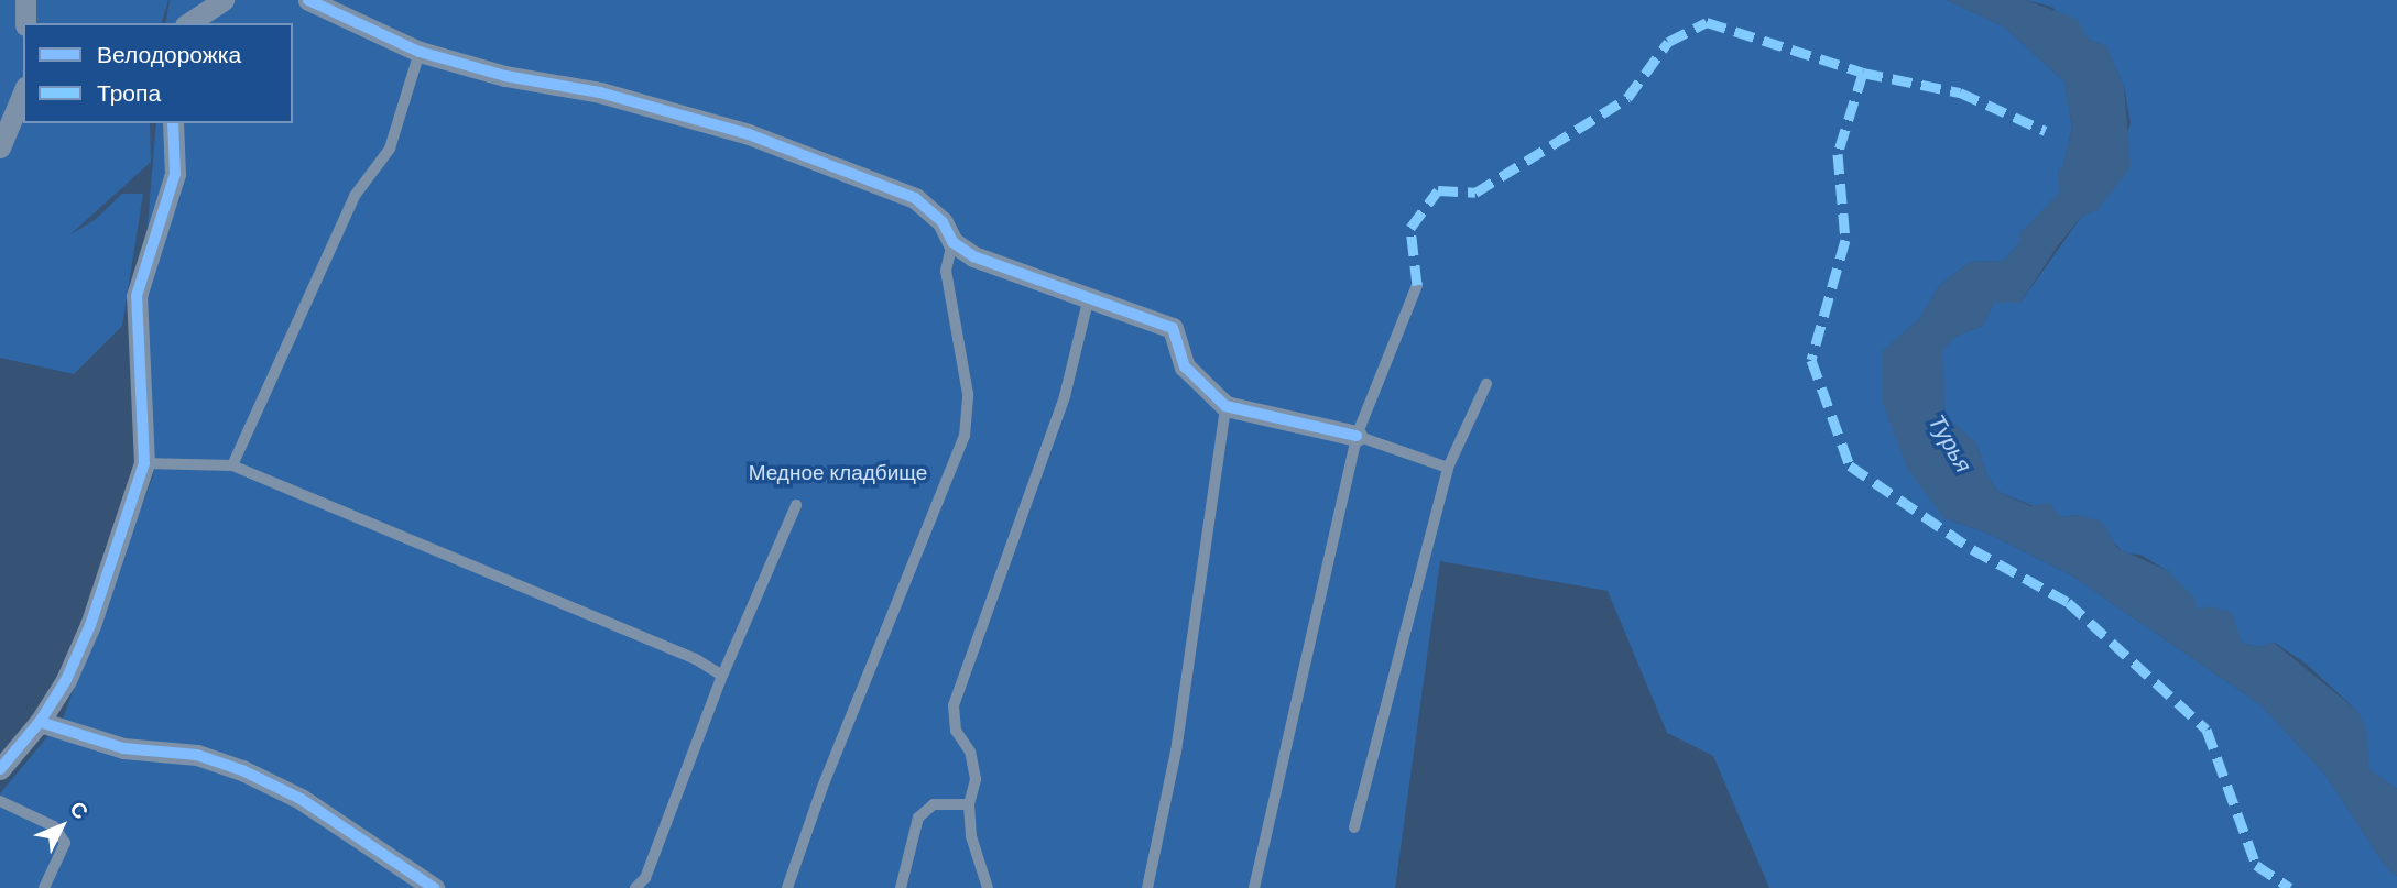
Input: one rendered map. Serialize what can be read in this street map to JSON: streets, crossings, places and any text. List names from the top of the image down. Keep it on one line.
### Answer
{"water":["Турья"],"parks":["Медное кладбище"],"legend":["Велодорожка","Тропа"],"north":"top right"}
